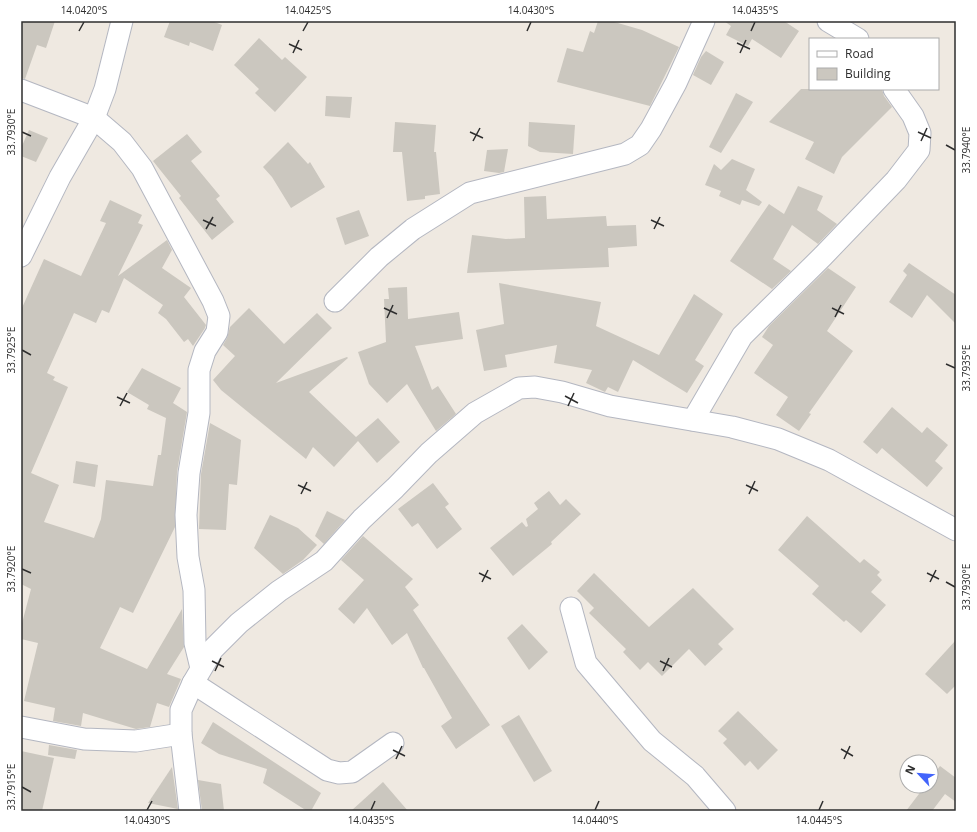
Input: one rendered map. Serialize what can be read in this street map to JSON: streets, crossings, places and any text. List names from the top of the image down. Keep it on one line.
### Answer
{"legend":["Road","Building"],"north":"top left","coordinates":["14.0420°S","14.0425°S","14.0430°S","14.0435°S","33.7930°E","33.7940°E","33.7925°E","33.7935°E","33.7920°E","33.7915°E","14.0440°S","14.0445°S"]}
